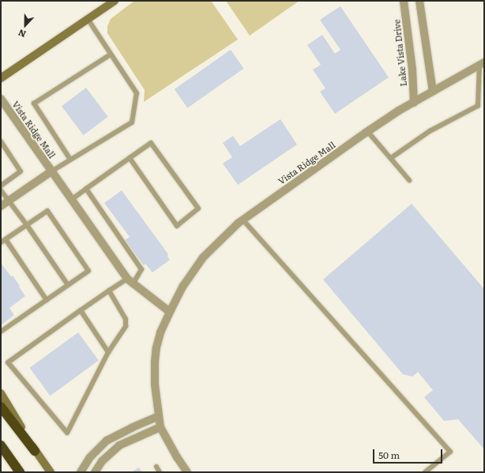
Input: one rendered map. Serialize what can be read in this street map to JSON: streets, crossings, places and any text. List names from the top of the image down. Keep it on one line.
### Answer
{"streets":{"street":["Lake Vista Drive","Vista Ridge Mall"]},"crossings":[["Lake Vista Drive","Vista Ridge Mall"]],"scale_bar":"50 m","north":"bottom"}
